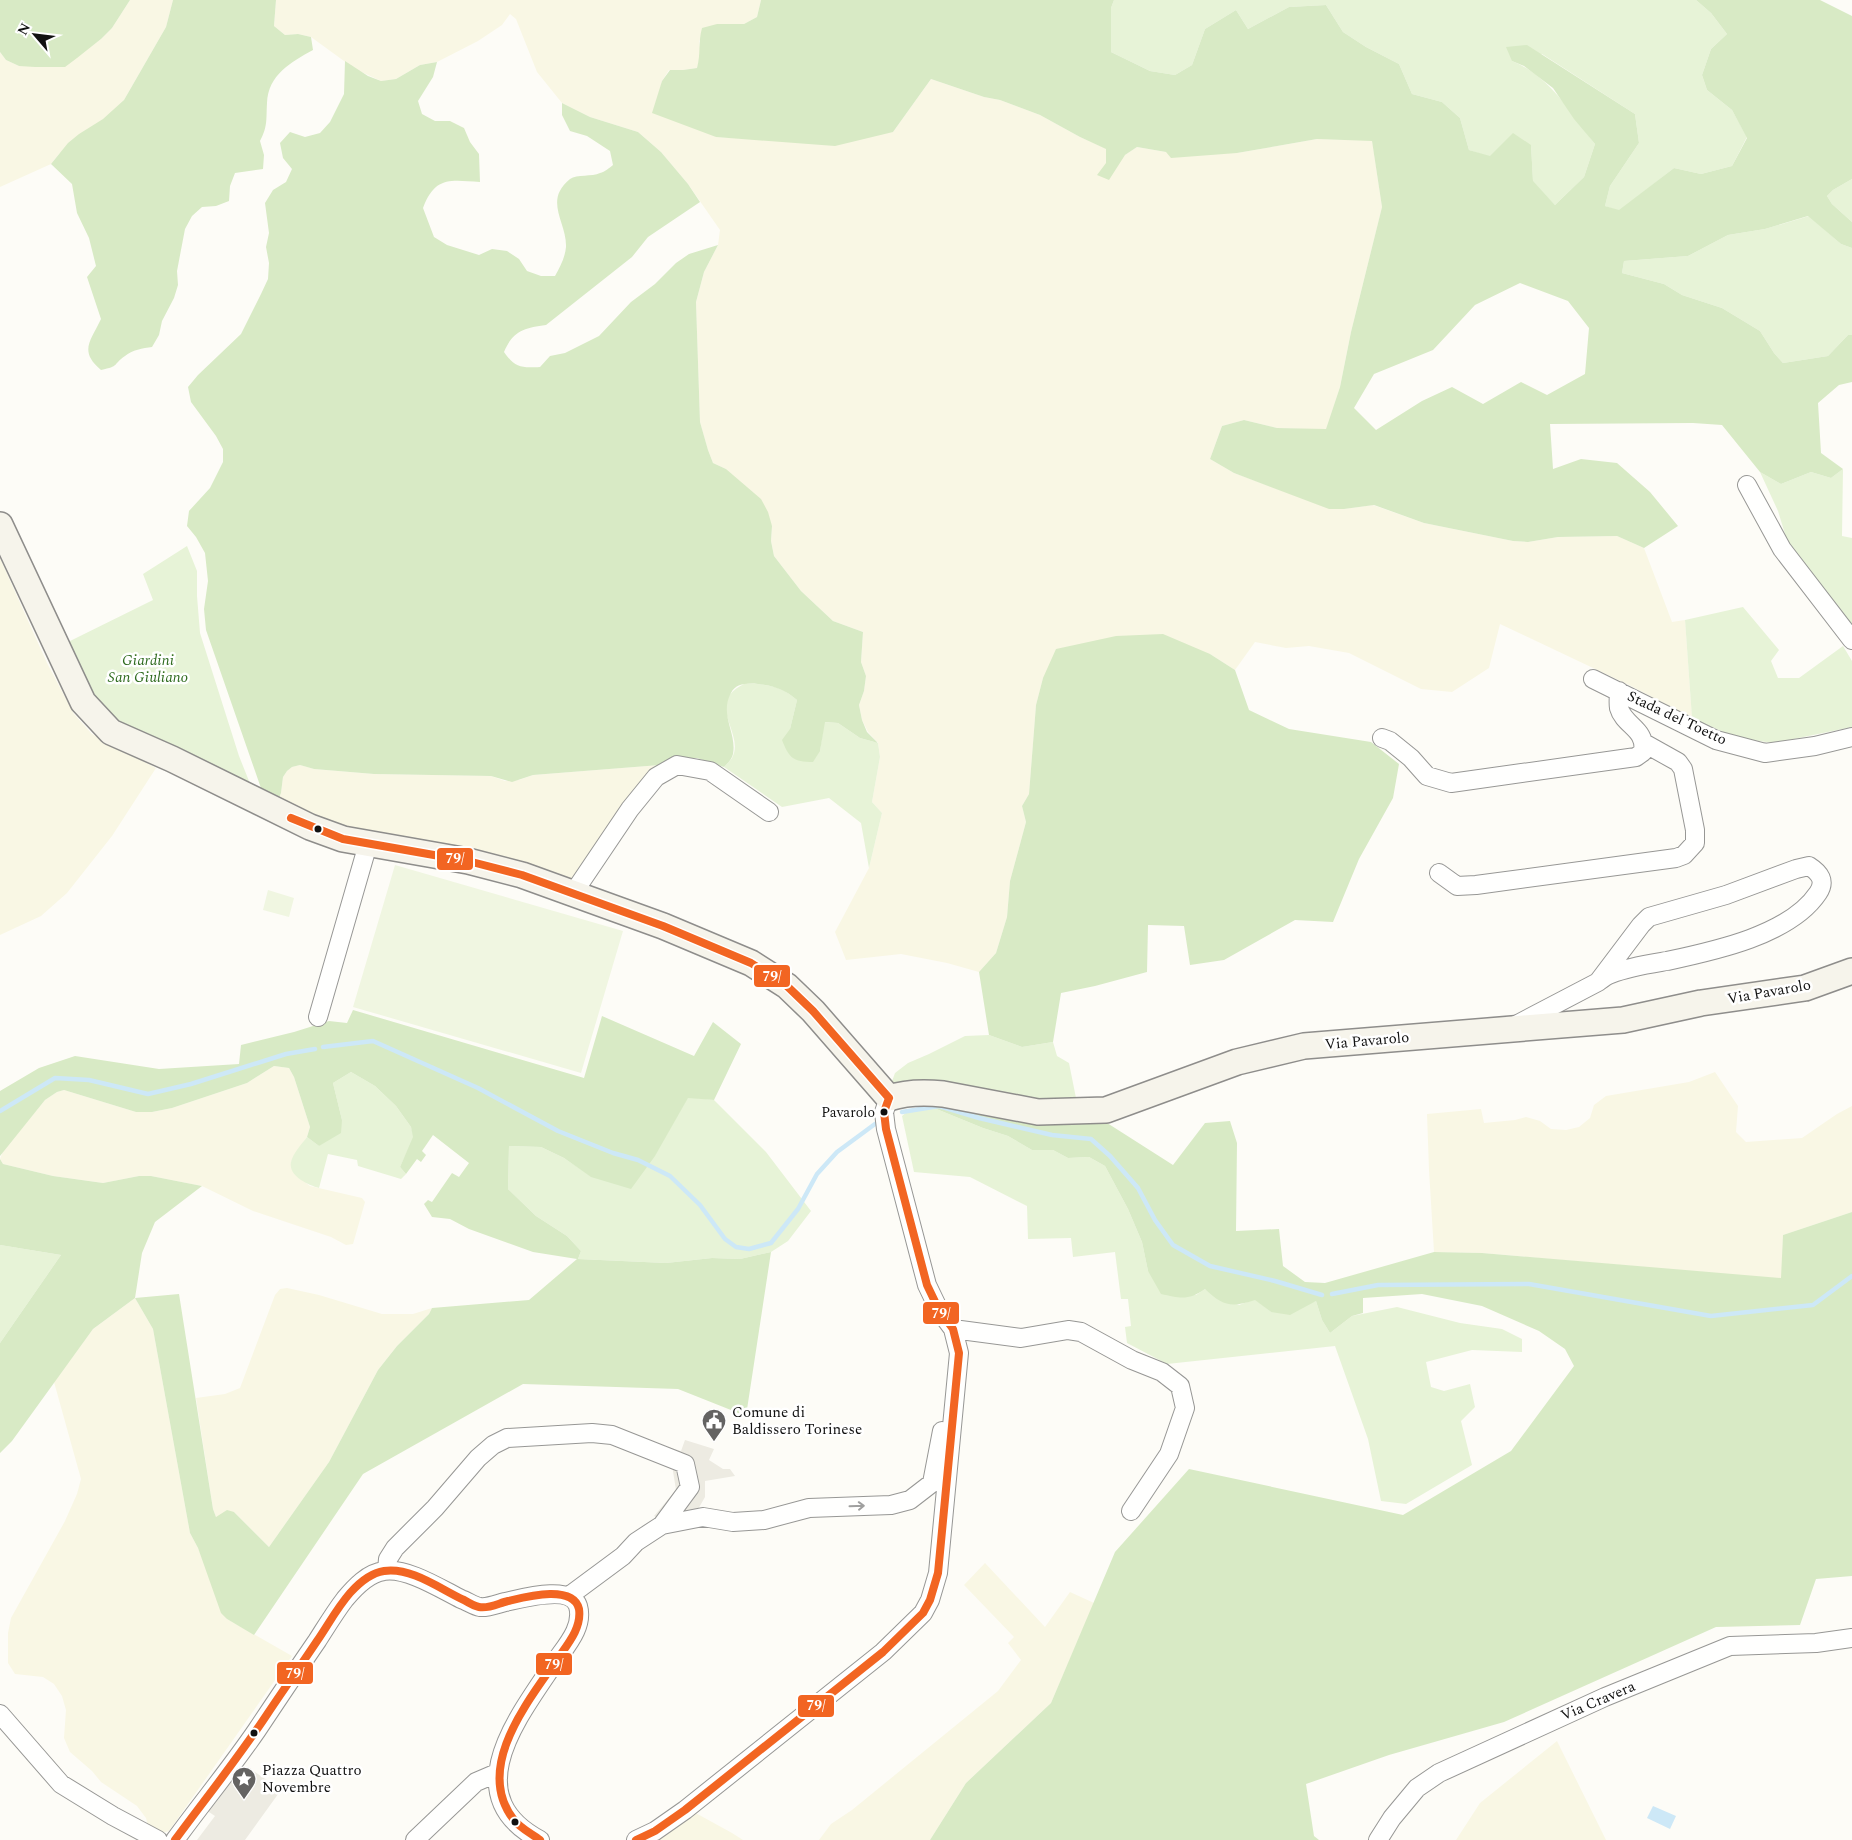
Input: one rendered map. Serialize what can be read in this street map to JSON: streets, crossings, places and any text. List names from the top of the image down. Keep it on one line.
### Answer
{"streets":{"street":["Stada del Toetto","Via Pavarolo","Via Cravera"]},"parks":["Giardini San Giuliano"],"places":{"other":["Pavarolo"],"public building":["Comune di Baldissero Torinese"],"place":["Piazza Quattro Novembre"]},"lines":["transit line 79/"],"north":"top left"}
